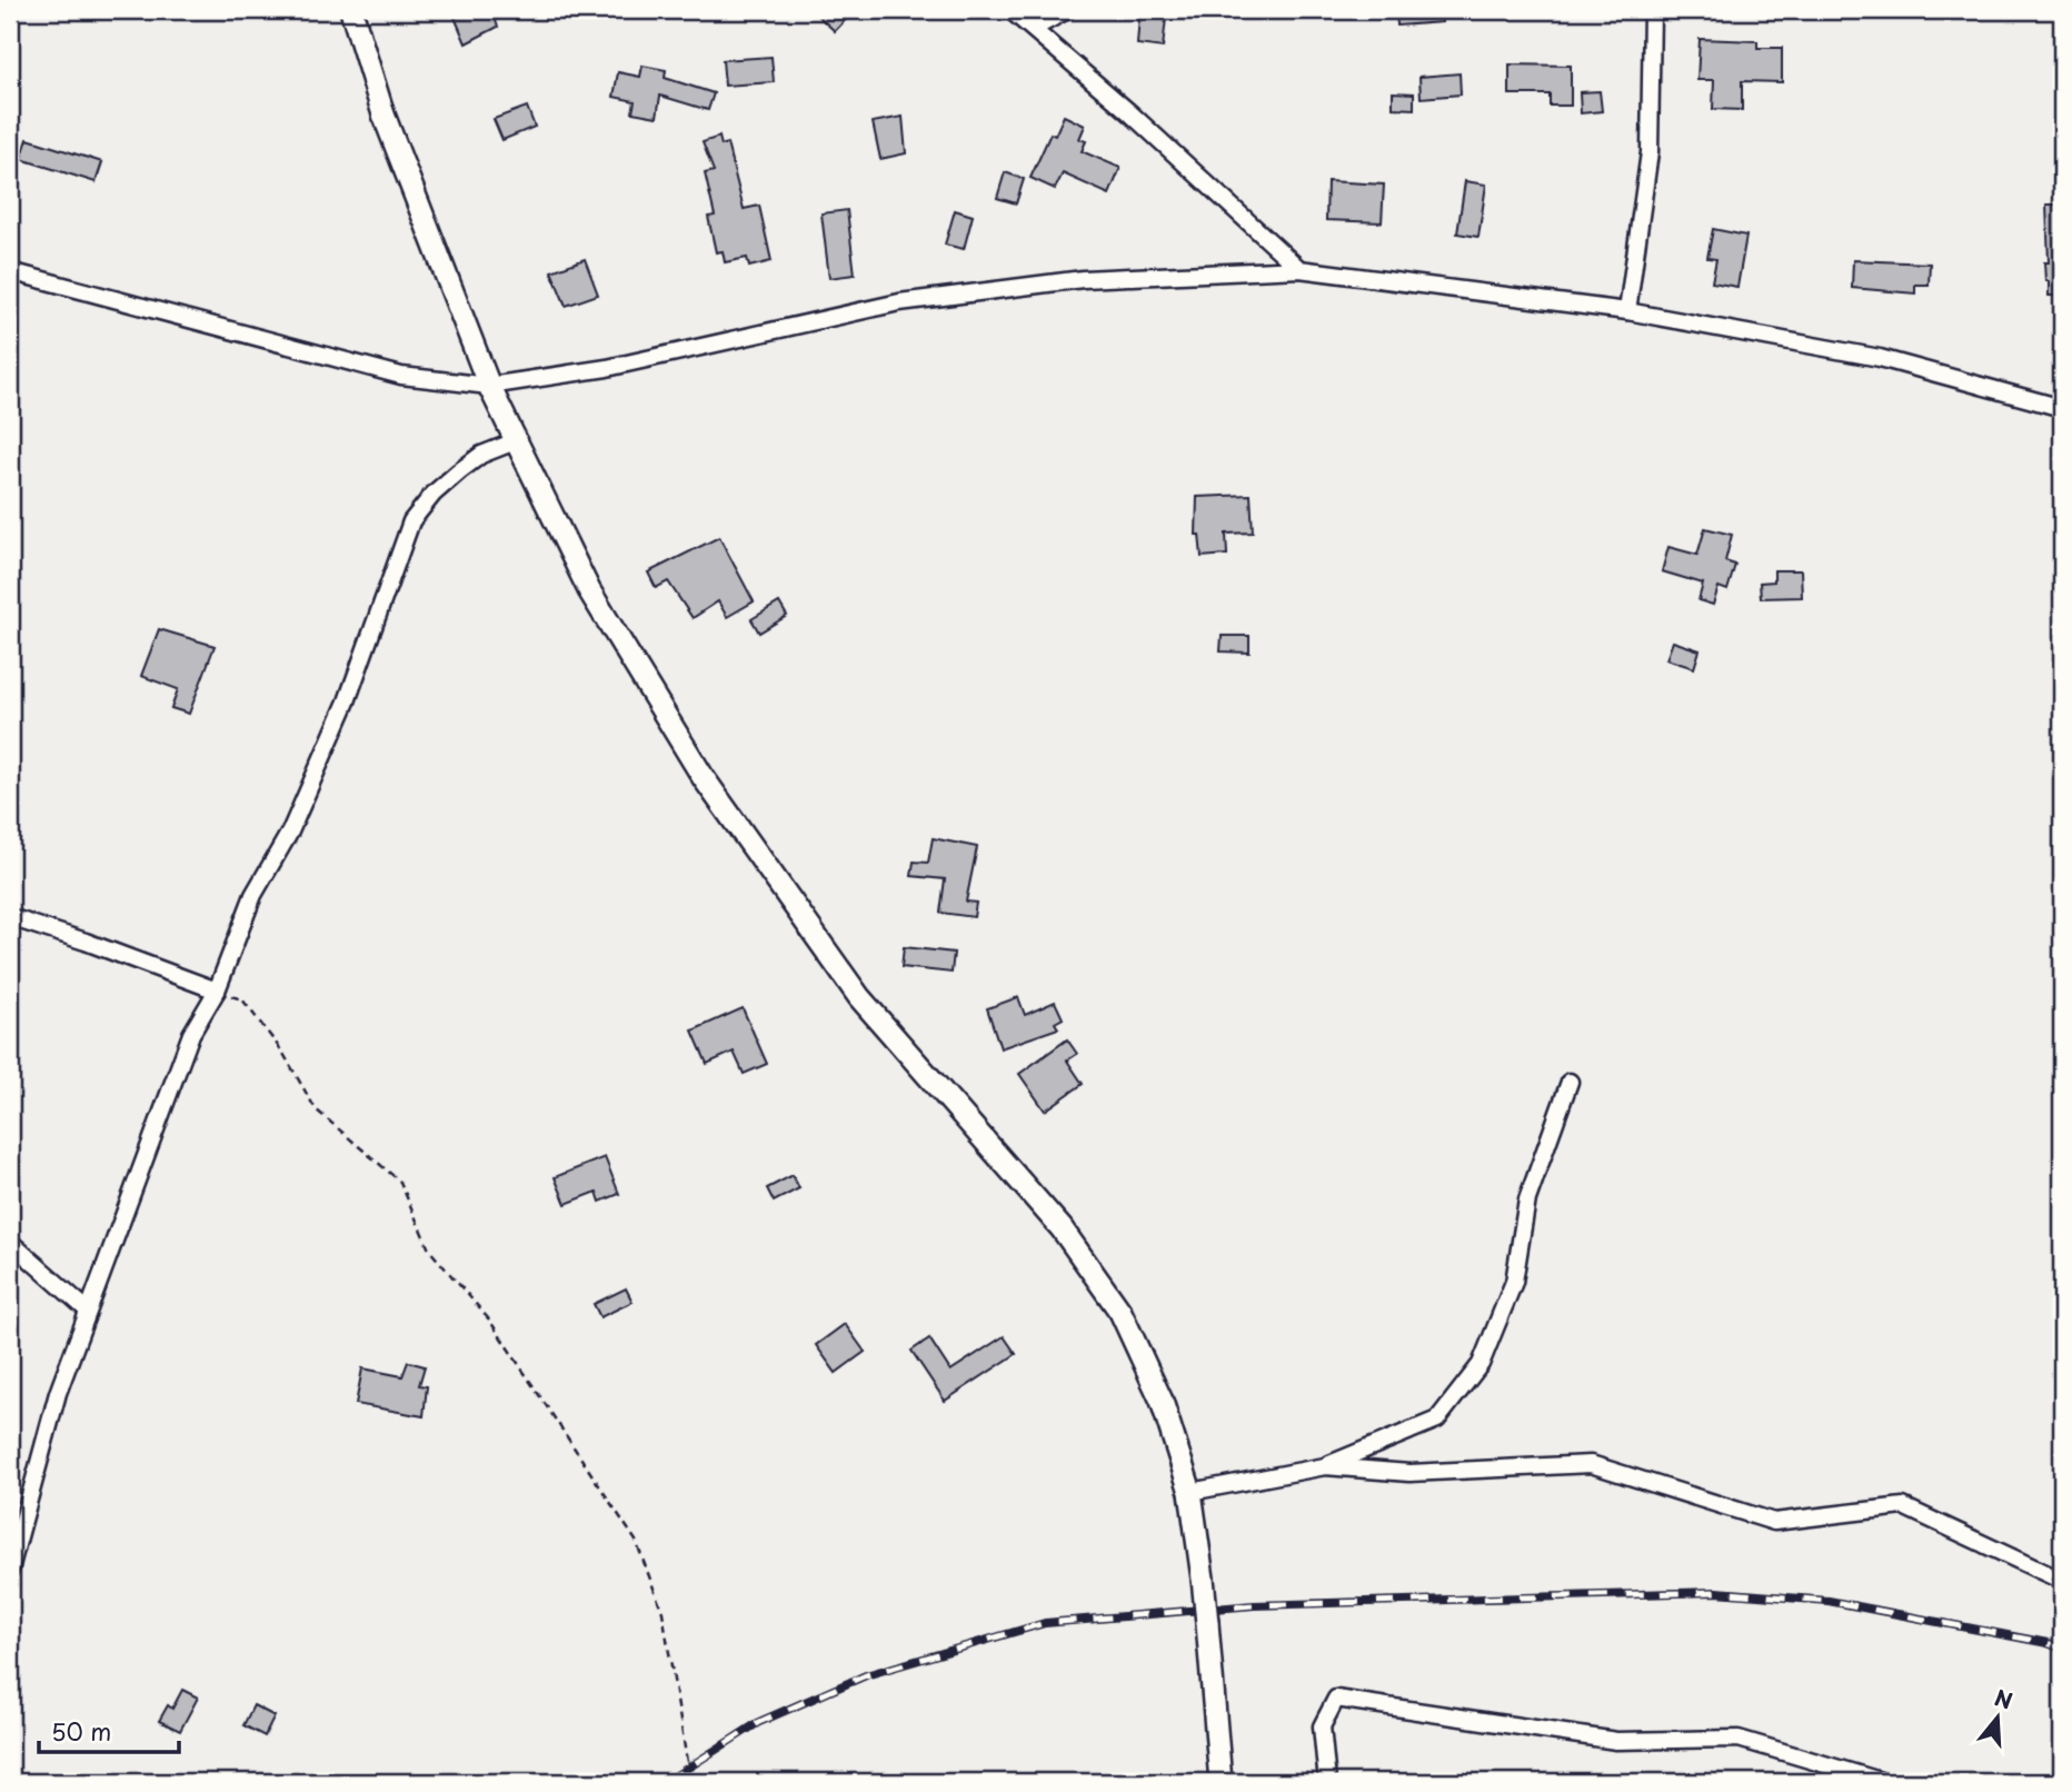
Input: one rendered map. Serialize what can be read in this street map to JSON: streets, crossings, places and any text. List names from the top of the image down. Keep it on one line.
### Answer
{"scale_bar":"50 m","north":"top"}
